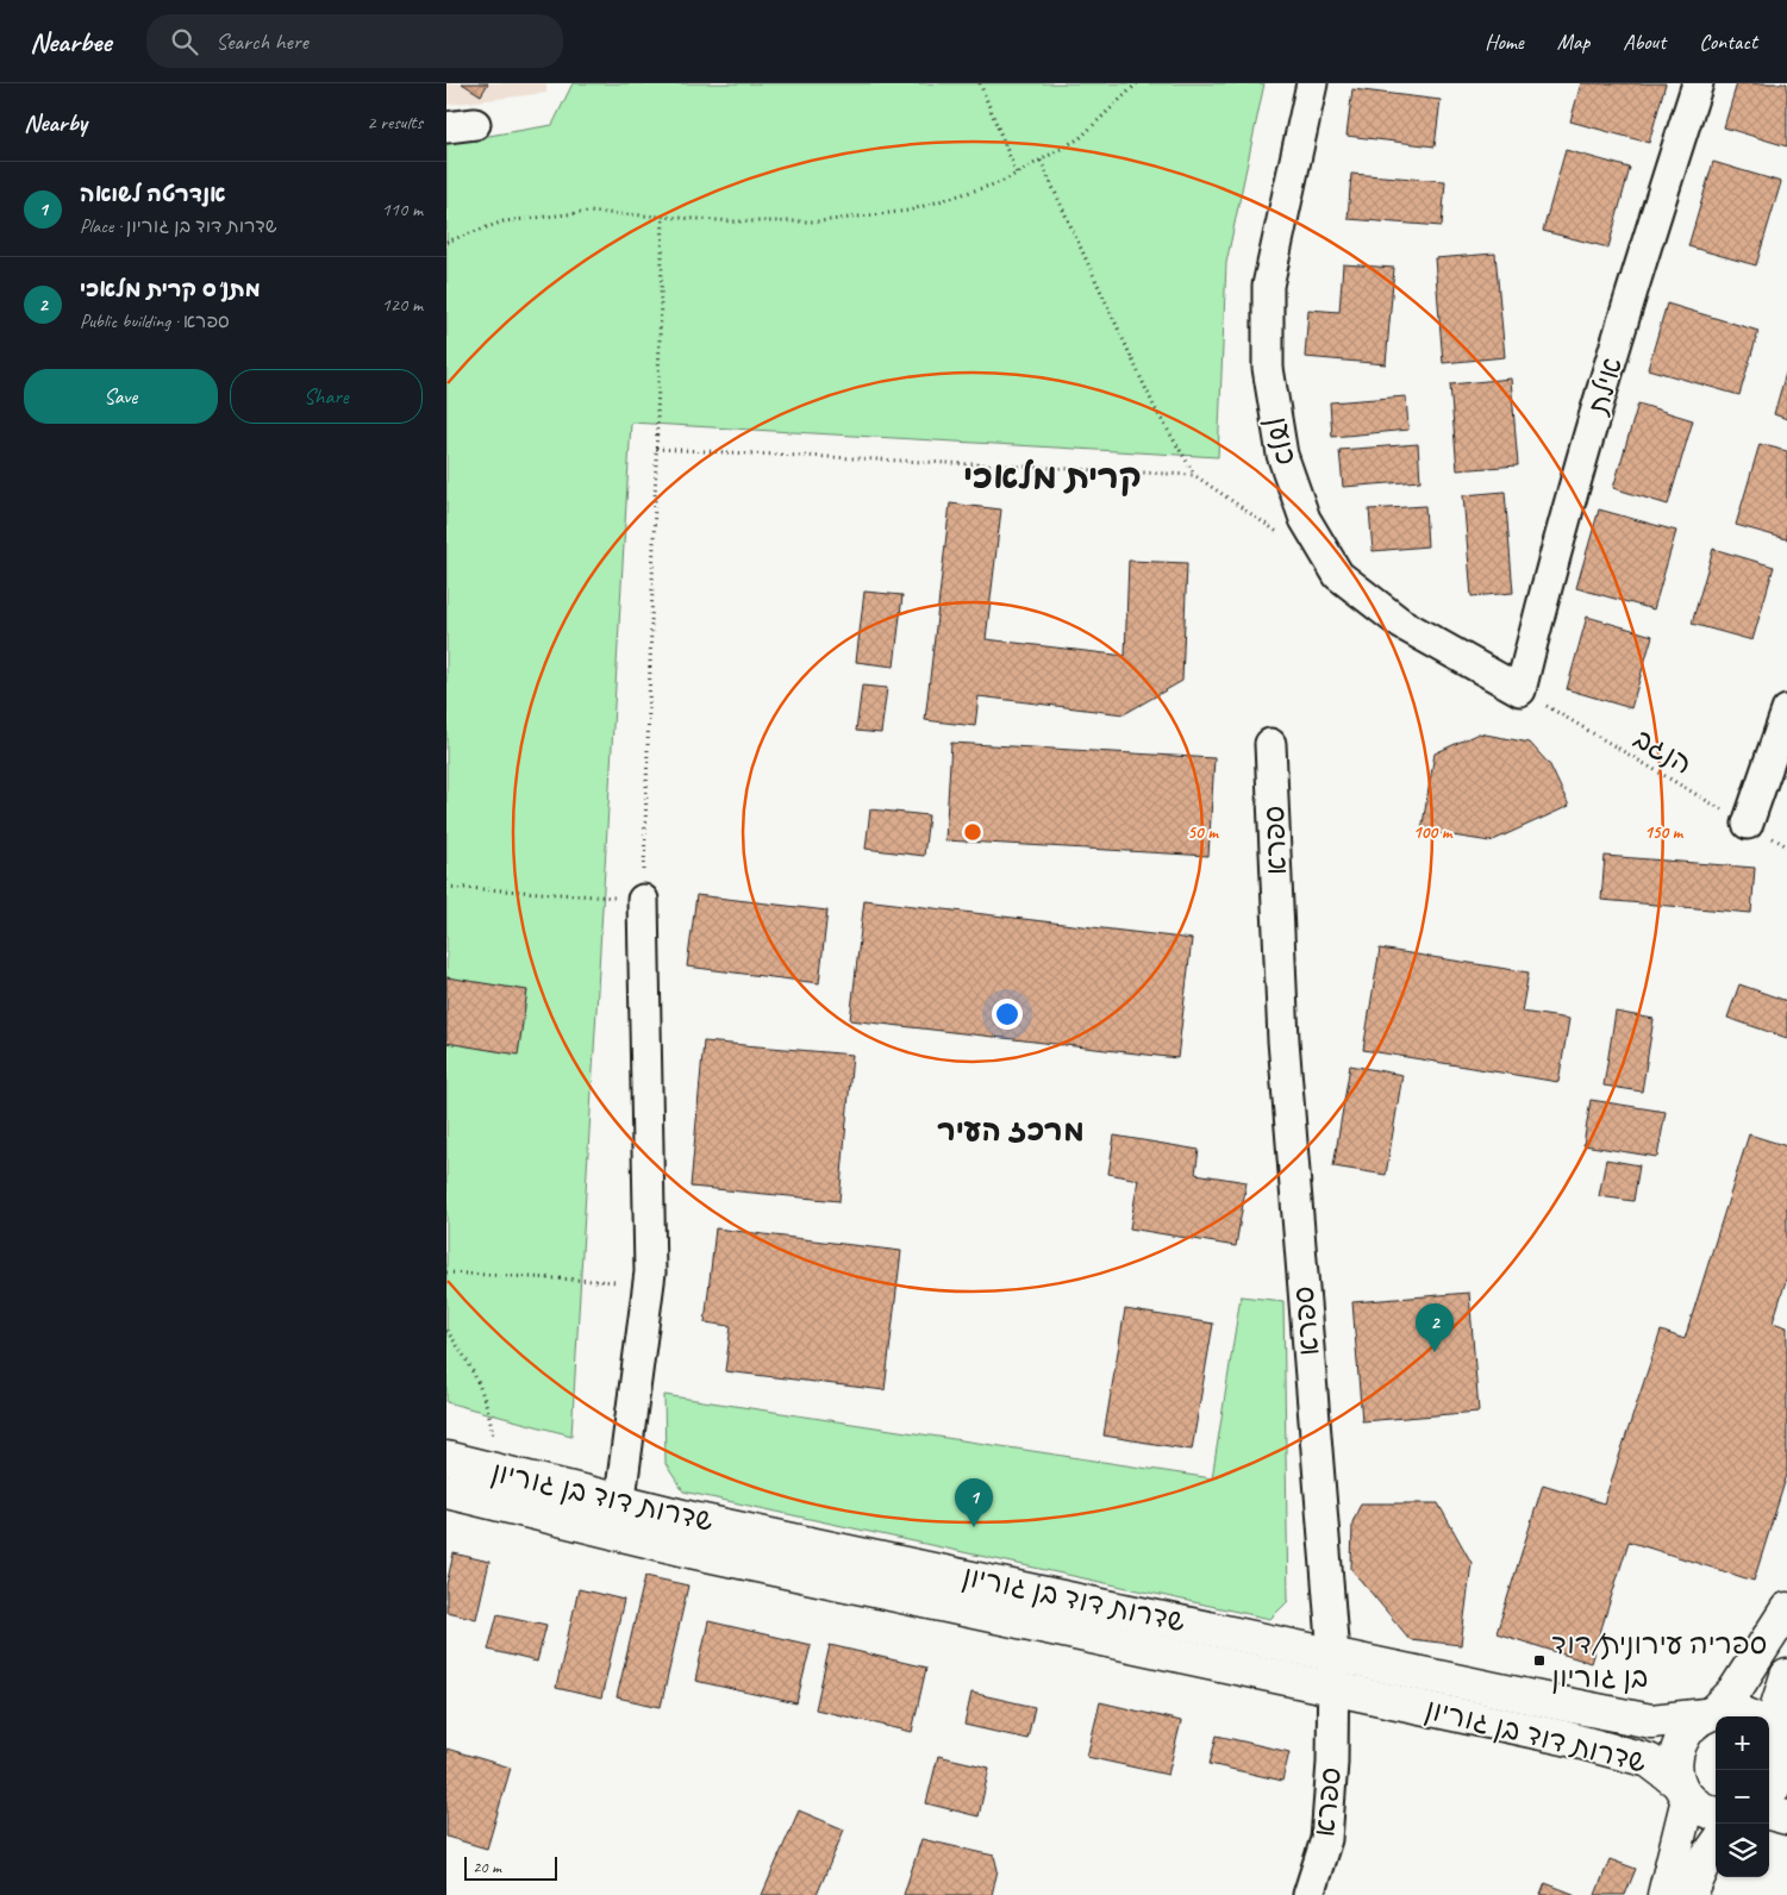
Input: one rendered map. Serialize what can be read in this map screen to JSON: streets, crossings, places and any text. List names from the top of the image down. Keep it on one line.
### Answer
{"streets":{"street":["אילת","כנען","ספרא","שדרות דוד בן גוריון"],"path":["הנגב"]},"crossings":[["אילת","כנען"],["אילת","הנגב"],["כנען","הנגב"],["ספרא","שדרות דוד בן גוריון"]],"districts":["קרית מלאכי","מרכז העיר"],"places":{"transit":["ספריה עירונית/דוד בן גוריון"]},"scale_bar":"20 m","page":{"header":"Nearbee","search":"Search here","nav":["Home","Map","About","Contact"],"heading":["Nearby","2 results"],"list":[{"mark":"1","name":"אנדרטה לשואה","note":"Place · שדרות דוד בן גוריון","value":"110 m"},{"mark":"2","name":"מתנ\"ס קרית מלאכי","note":"Public building · ספרא","value":"120 m"}],"buttons":["Save","Share"],"pins":["2","1"],"map_buttons":["+","−"],"scale":"20 m"},"rings":["50 m","100 m","150 m"]}
